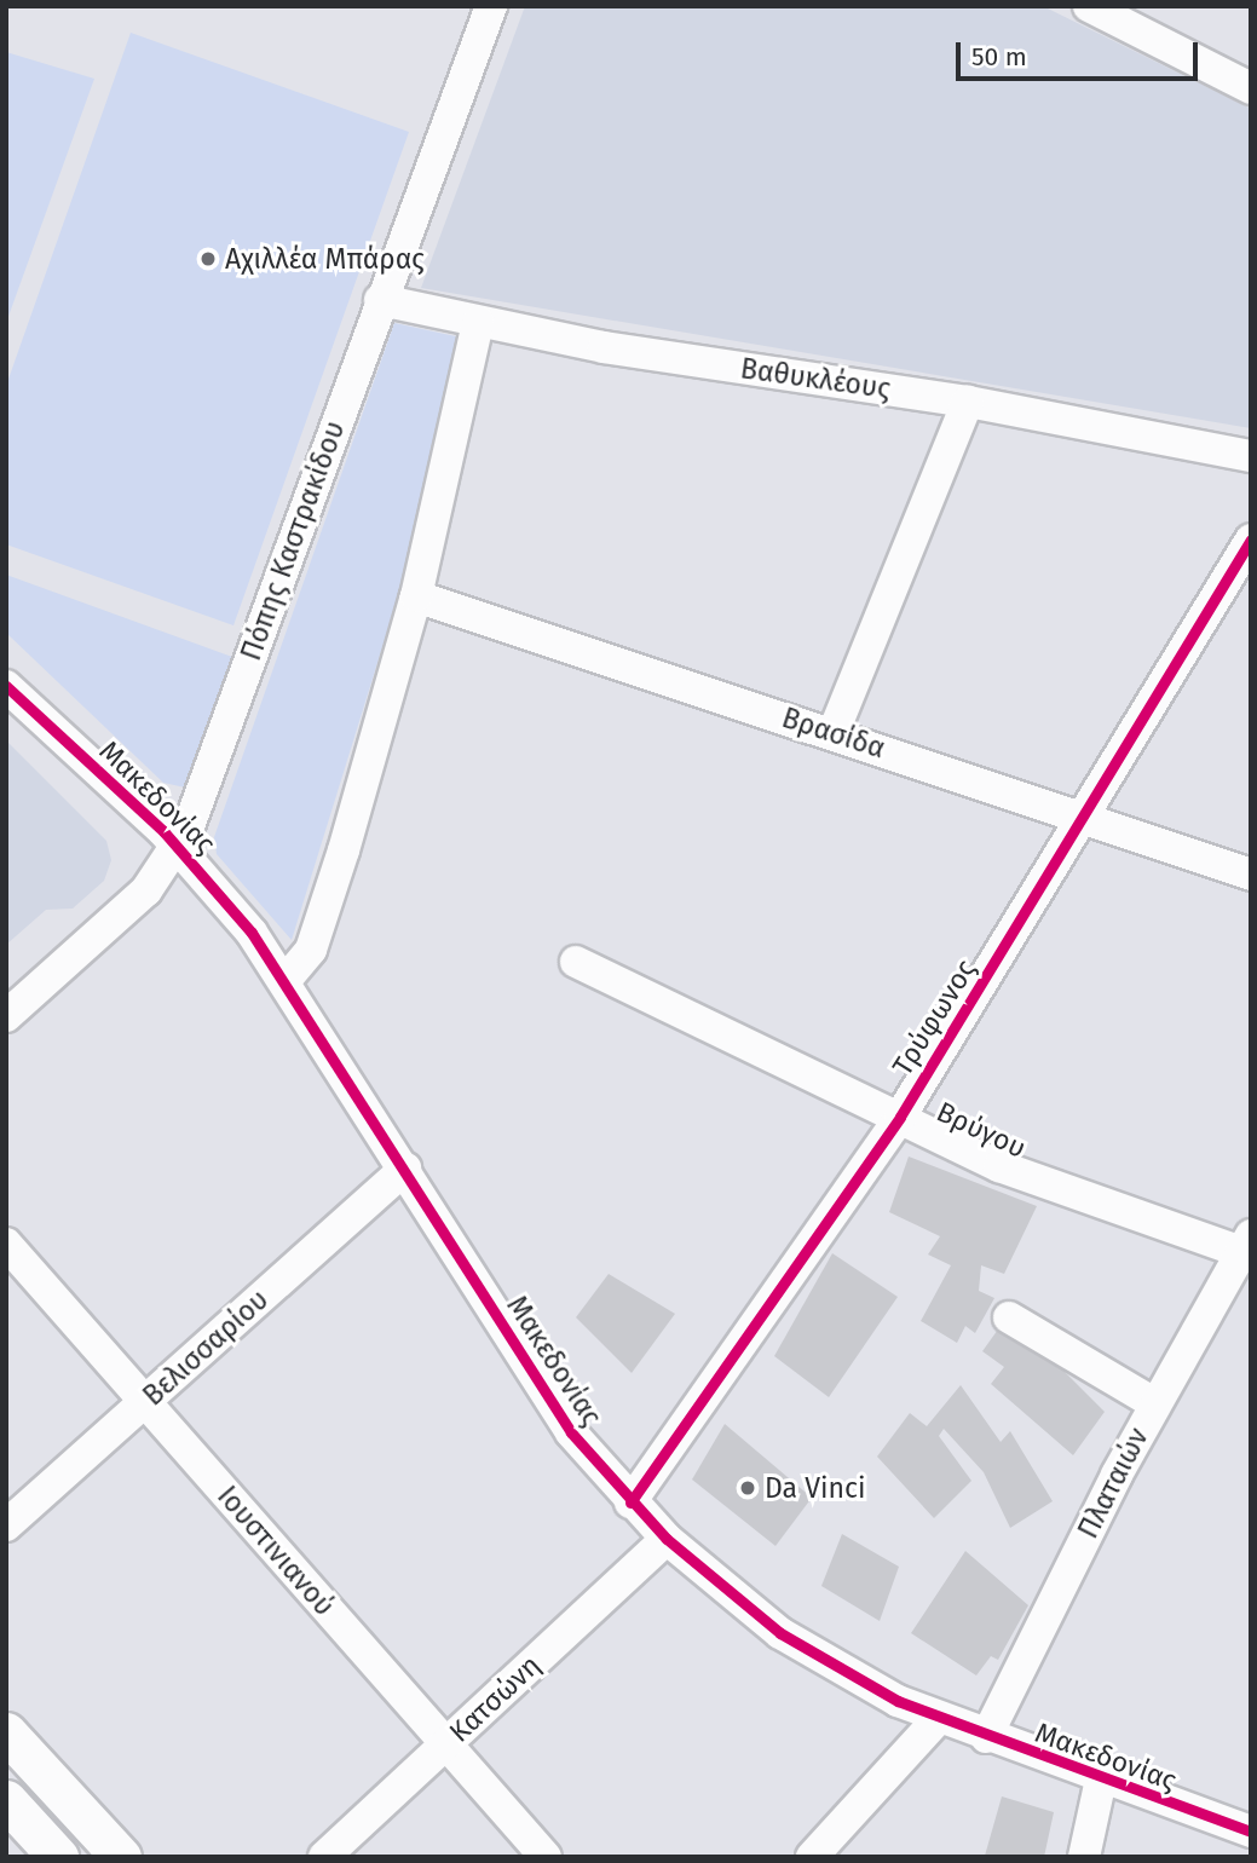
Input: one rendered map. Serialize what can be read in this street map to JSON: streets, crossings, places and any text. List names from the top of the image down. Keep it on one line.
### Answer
{"streets":{"street":["Βαθυκλέους","Πόπης Καστρακίδου","Βρασίδα","Μακεδονίας","Τρύφωνος","Βρύγου","Βελισσαρίου","Πλαταιών","Ιουστινιανού","Κατσώνη"]},"crossings":[["Βαθυκλέους","Πόπης Καστρακίδου"],["Πόπης Καστρακίδου","Μακεδονίας"],["Βρασίδα","Τρύφωνος"],["Μακεδονίας","Τρύφωνος"],["Μακεδονίας","Βελισσαρίου"],["Μακεδονίας","Πλαταιών"],["Μακεδονίας","Κατσώνη"],["Τρύφωνος","Βρύγου"],["Βρύγου","Πλαταιών"],["Βελισσαρίου","Ιουστινιανού"],["Ιουστινιανού","Κατσώνη"]],"places":["Αχιλλέα Μπάρας","Da Vinci"],"scale_bar":"50 m"}
